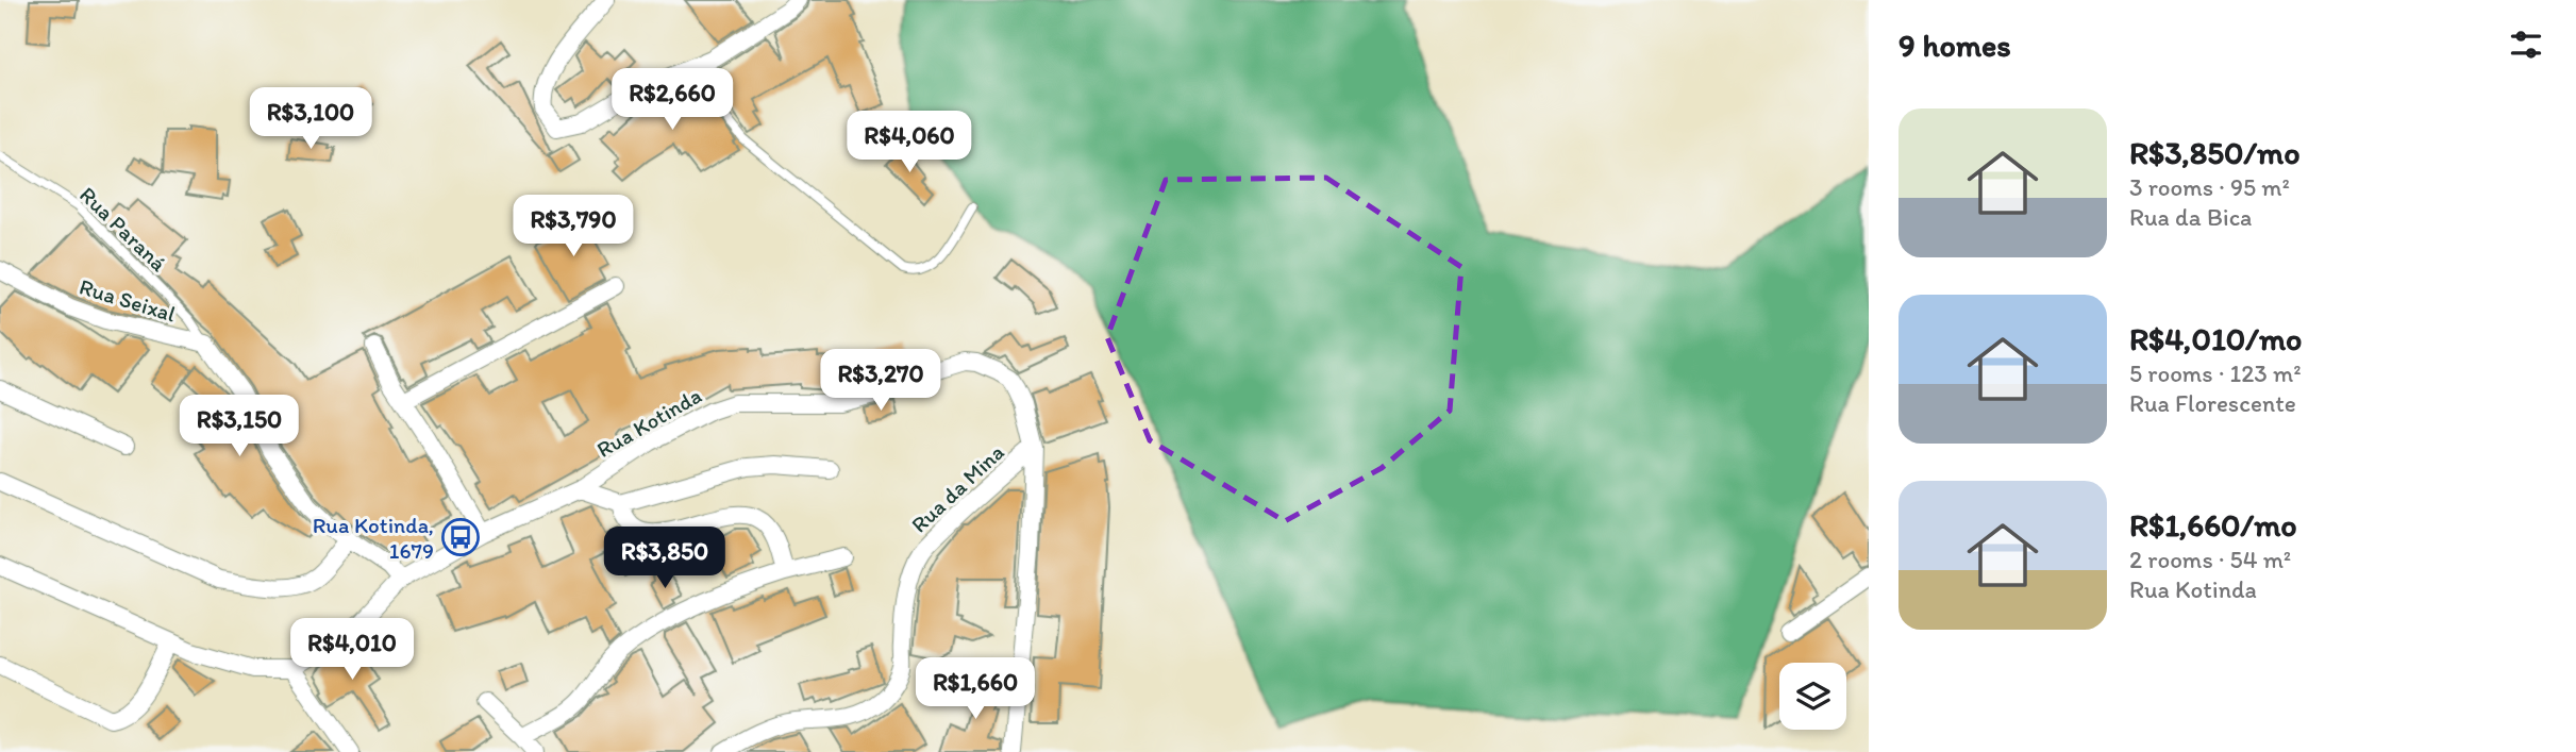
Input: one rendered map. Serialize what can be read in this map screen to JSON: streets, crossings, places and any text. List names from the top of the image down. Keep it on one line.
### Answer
{"streets":{"street":["Rua Seixal","Rua Kotinda","Rua da Mina"],"lane":["Rua Paraná"]},"crossings":[["Rua Paraná","Rua Seixal"],["Rua Kotinda","Rua da Mina"]],"places":{"bus stop":["Rua Kotinda, 1679"]},"page":{"heading":"9 homes","price":["R$2,660","R$3,100","R$4,060","R$3,790","R$3,270","R$3,150","R$3,850","R$4,010","R$1,660"],"list":[{"name":"R$3,850/mo","note":"3 rooms · 95 m² · Rua da Bica"},{"name":"R$4,010/mo","note":"5 rooms · 123 m² · Rua Florescente"},{"name":"R$1,660/mo","note":"2 rooms · 54 m² · Rua Kotinda"}]}}
